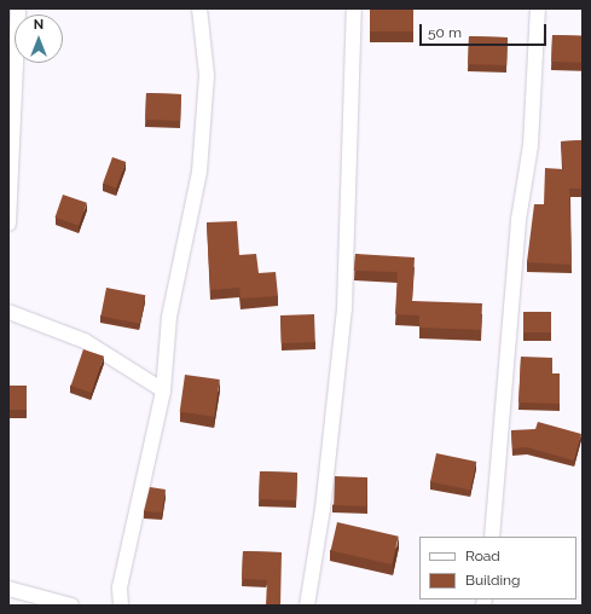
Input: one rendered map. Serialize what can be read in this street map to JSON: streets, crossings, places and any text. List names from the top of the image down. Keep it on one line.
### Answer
{"legend":["Road","Building"],"scale_bar":"50 m","north":"top"}
